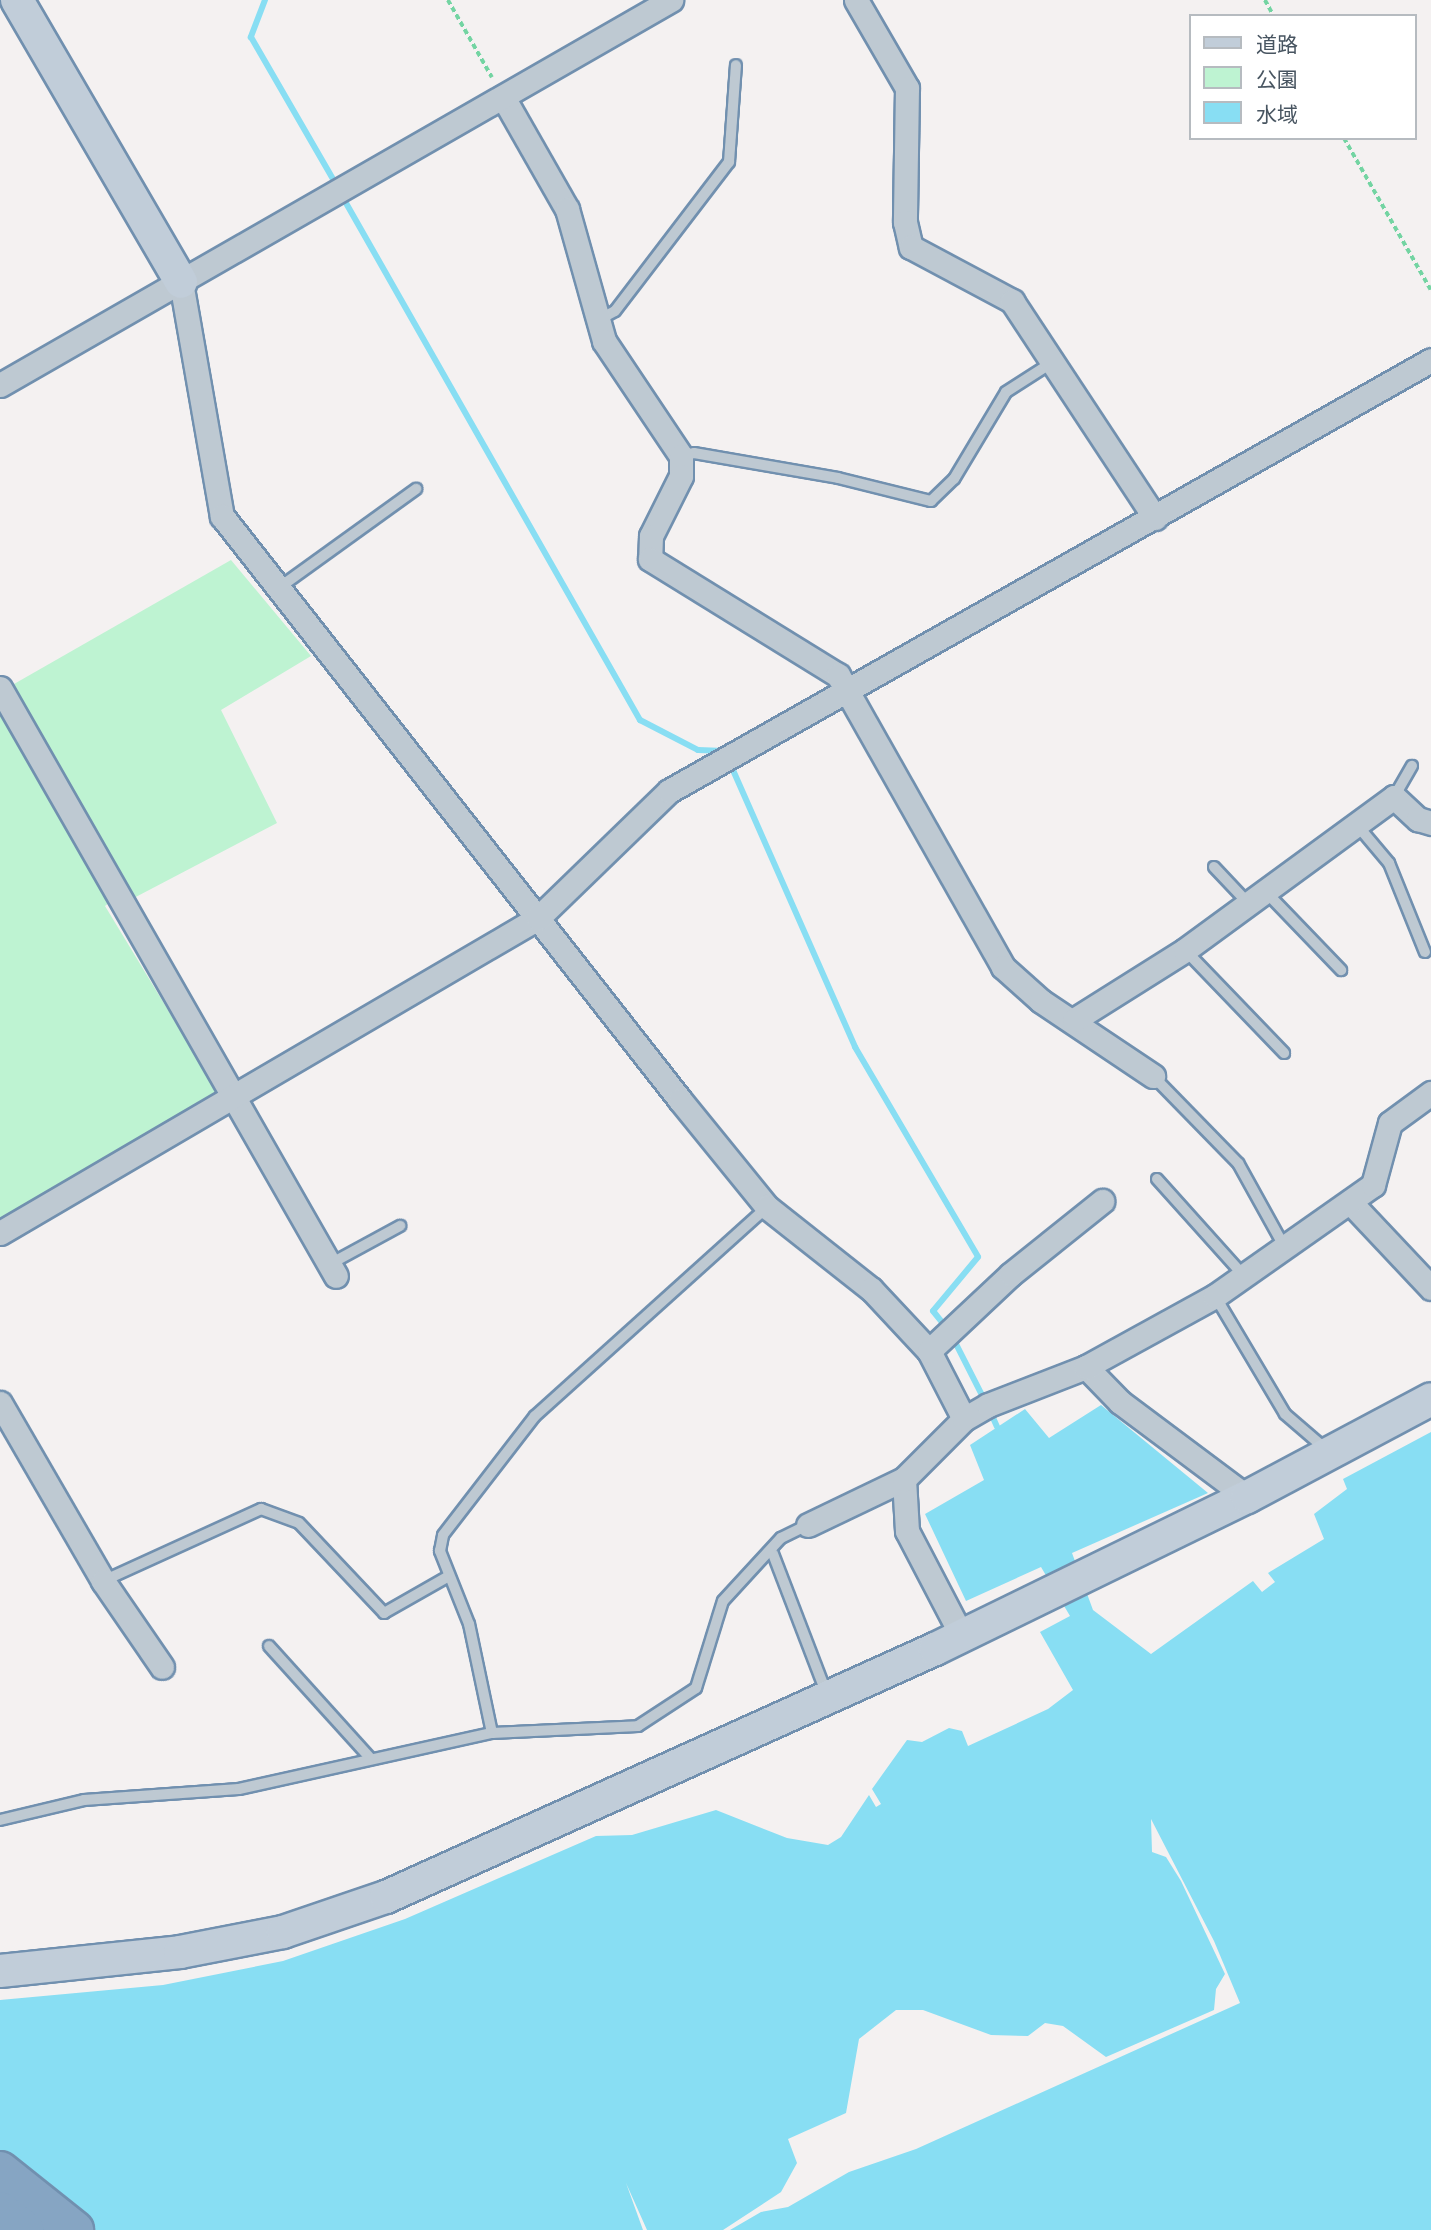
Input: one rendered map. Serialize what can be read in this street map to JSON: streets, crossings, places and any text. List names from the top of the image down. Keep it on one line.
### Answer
{"legend":["道路","公園","水域"]}
